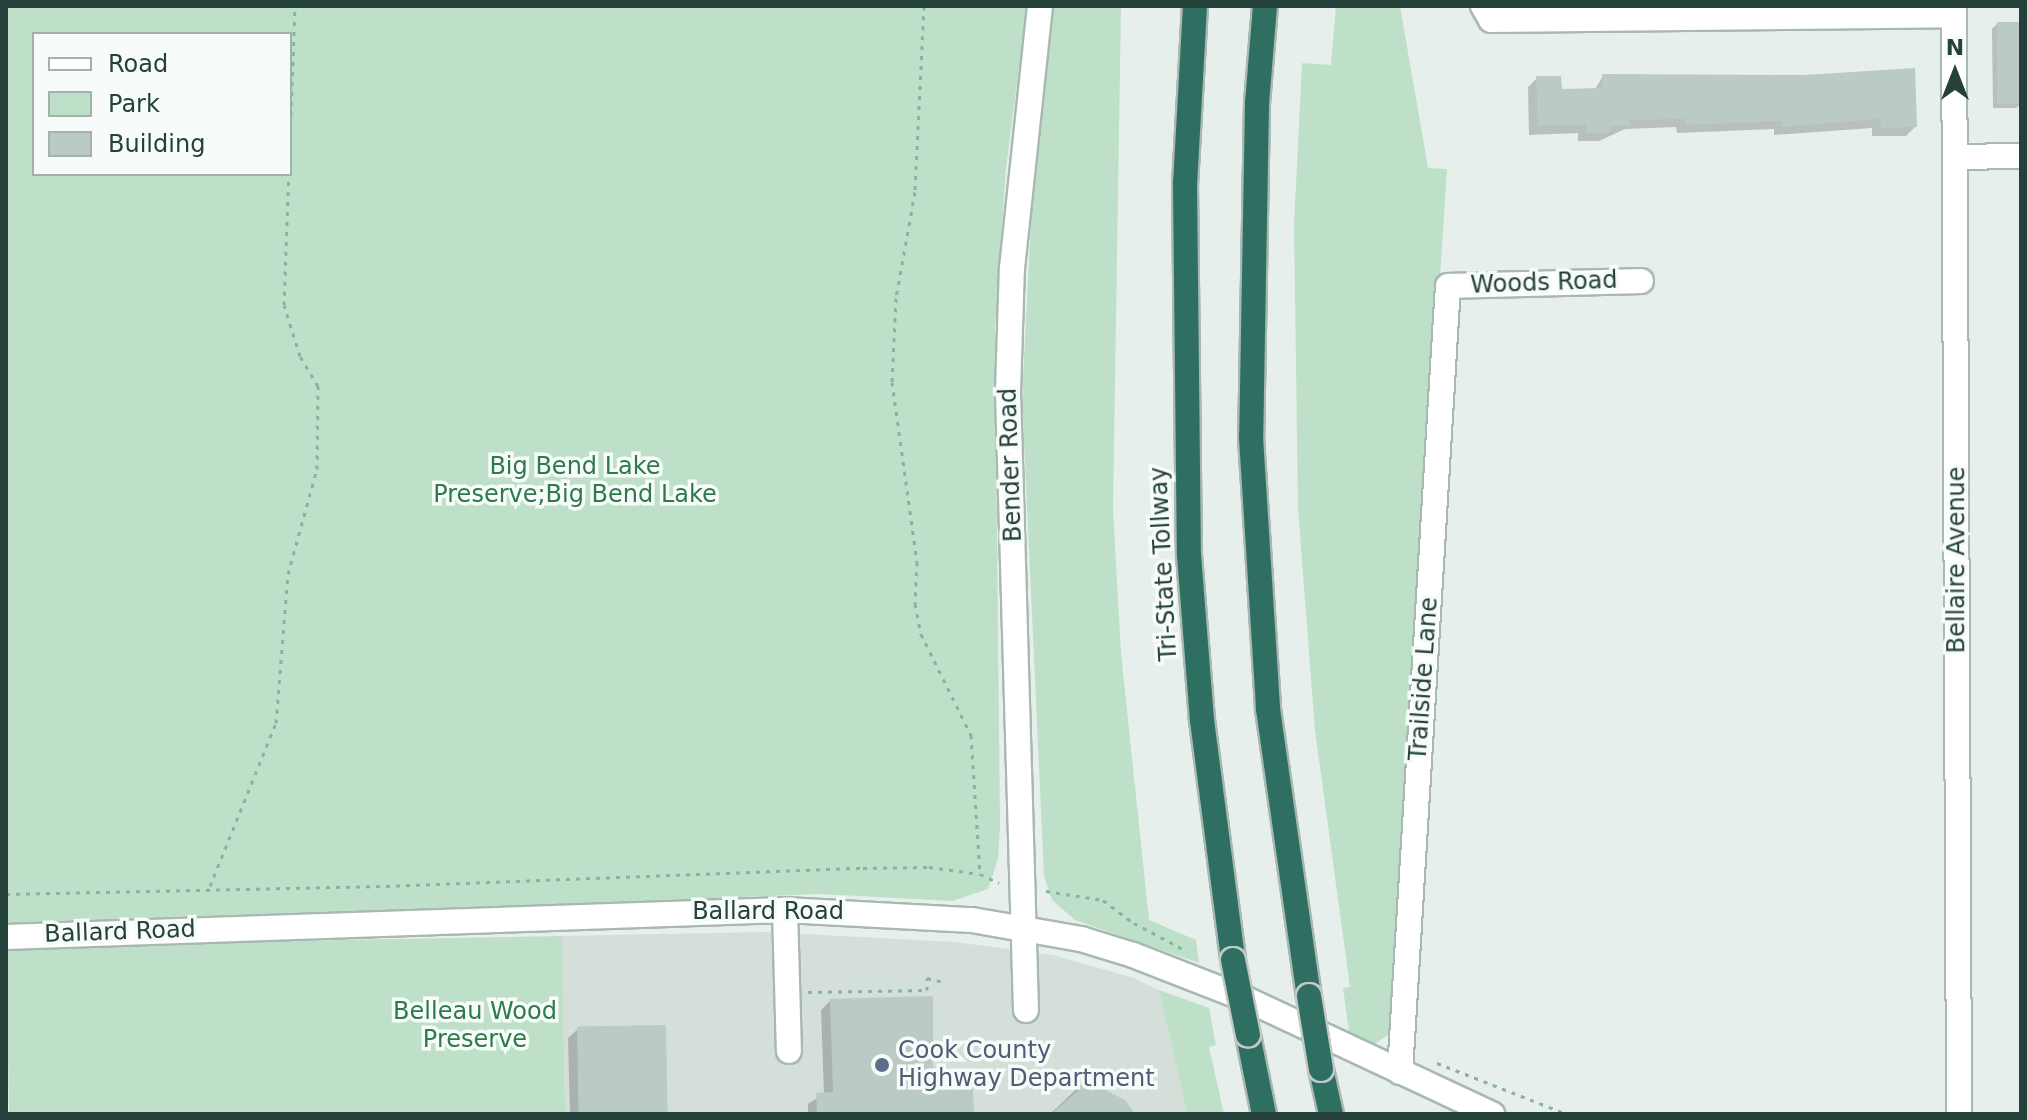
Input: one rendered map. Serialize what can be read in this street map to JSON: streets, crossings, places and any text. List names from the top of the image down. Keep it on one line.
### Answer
{"streets":{"highway":["Tri-State Tollway"],"street":["Woods Road","Bender Road","Bellaire Avenue","Trailside Lane","Ballard Road"]},"crossings":[["Woods Road","Trailside Lane"],["Bender Road","Ballard Road"],["Trailside Lane","Ballard Road"]],"parks":["Big Bend Lake Preserve;Big Bend Lake","Belleau Wood Preserve"],"places":["Cook County Highway Department"],"legend":["Road","Park","Building"],"north":"top"}
